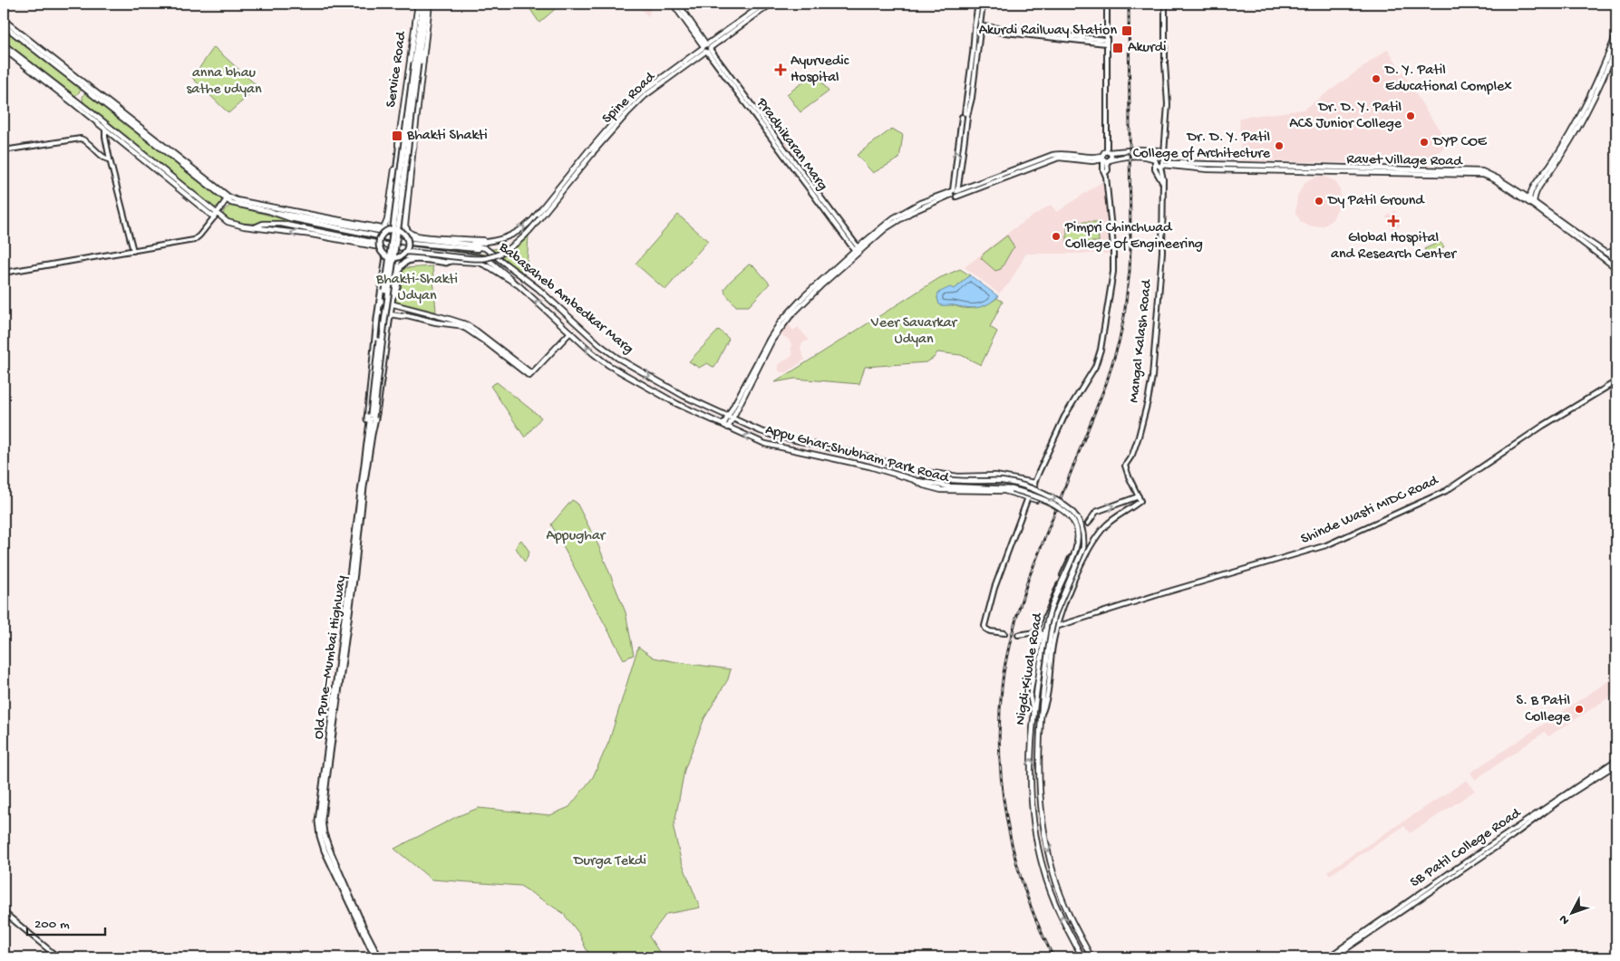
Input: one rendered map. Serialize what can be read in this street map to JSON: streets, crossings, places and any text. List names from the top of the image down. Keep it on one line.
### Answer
{"streets":{"highway":["Old Pune–Mumbai Highway"],"main road":["Service Road","Ravet Village Road","Babasaheb Ambedkar Marg","Appu Ghar-Shubham Park Road","Nigdi-Kiwale Road"],"street":["Pradhikaran Marg","Mangal Kalash Road","Shinde Wasti MIDC Road","SB Patil College Road"]},"crossings":[["Ravet Village Road","Mangal Kalash Road"],["Babasaheb Ambedkar Marg","Appu Ghar-Shubham Park Road"],["Appu Ghar-Shubham Park Road","Nigdi-Kiwale Road"]],"parks":["anna bhau sathe udyan","Bhakti-Shakti Udyan","Veer Savarkar Udyan","Appughar","Durga Tekdi"],"places":{"transit":["Akurdi Railway Station","Akurdi","Bhakti Shakti"],"health":["Ayurvedic Hospital","Global Hospital and Research Center"],"other":["D. Y. Patil Educational Complex","Dr. D. Y. Patil ACS Junior College","DYP COE","Dr. D. Y. Patil College of Architecture","Dy Patil Ground","Pimpri Chinchwad College Of Engineering","S. B Patil College"]},"scale_bar":"200 m","north":"bottom left"}
